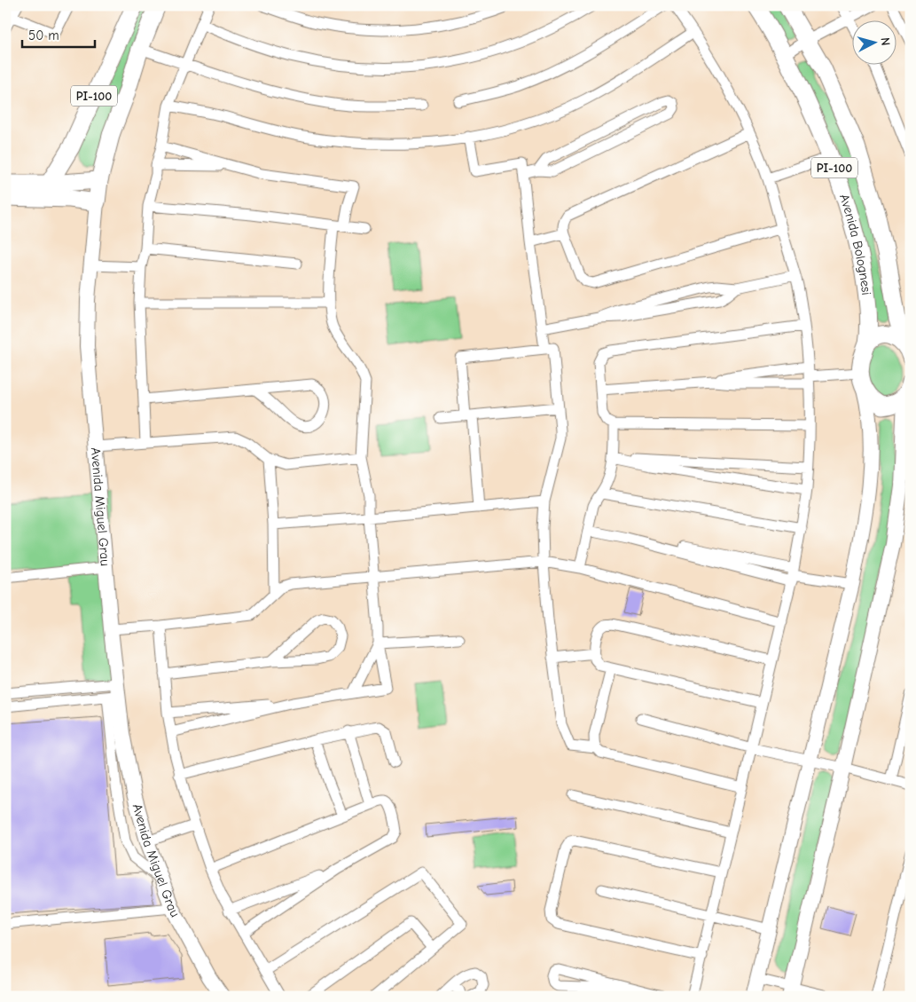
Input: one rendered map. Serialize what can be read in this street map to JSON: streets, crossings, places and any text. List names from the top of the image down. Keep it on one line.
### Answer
{"streets":{"main road":["PI-100","Avenida Bolognesi","Avenida Miguel Grau"]},"crossings":[["PI-100","Avenida Bolognesi"]],"scale_bar":"50 m","north":"right"}
